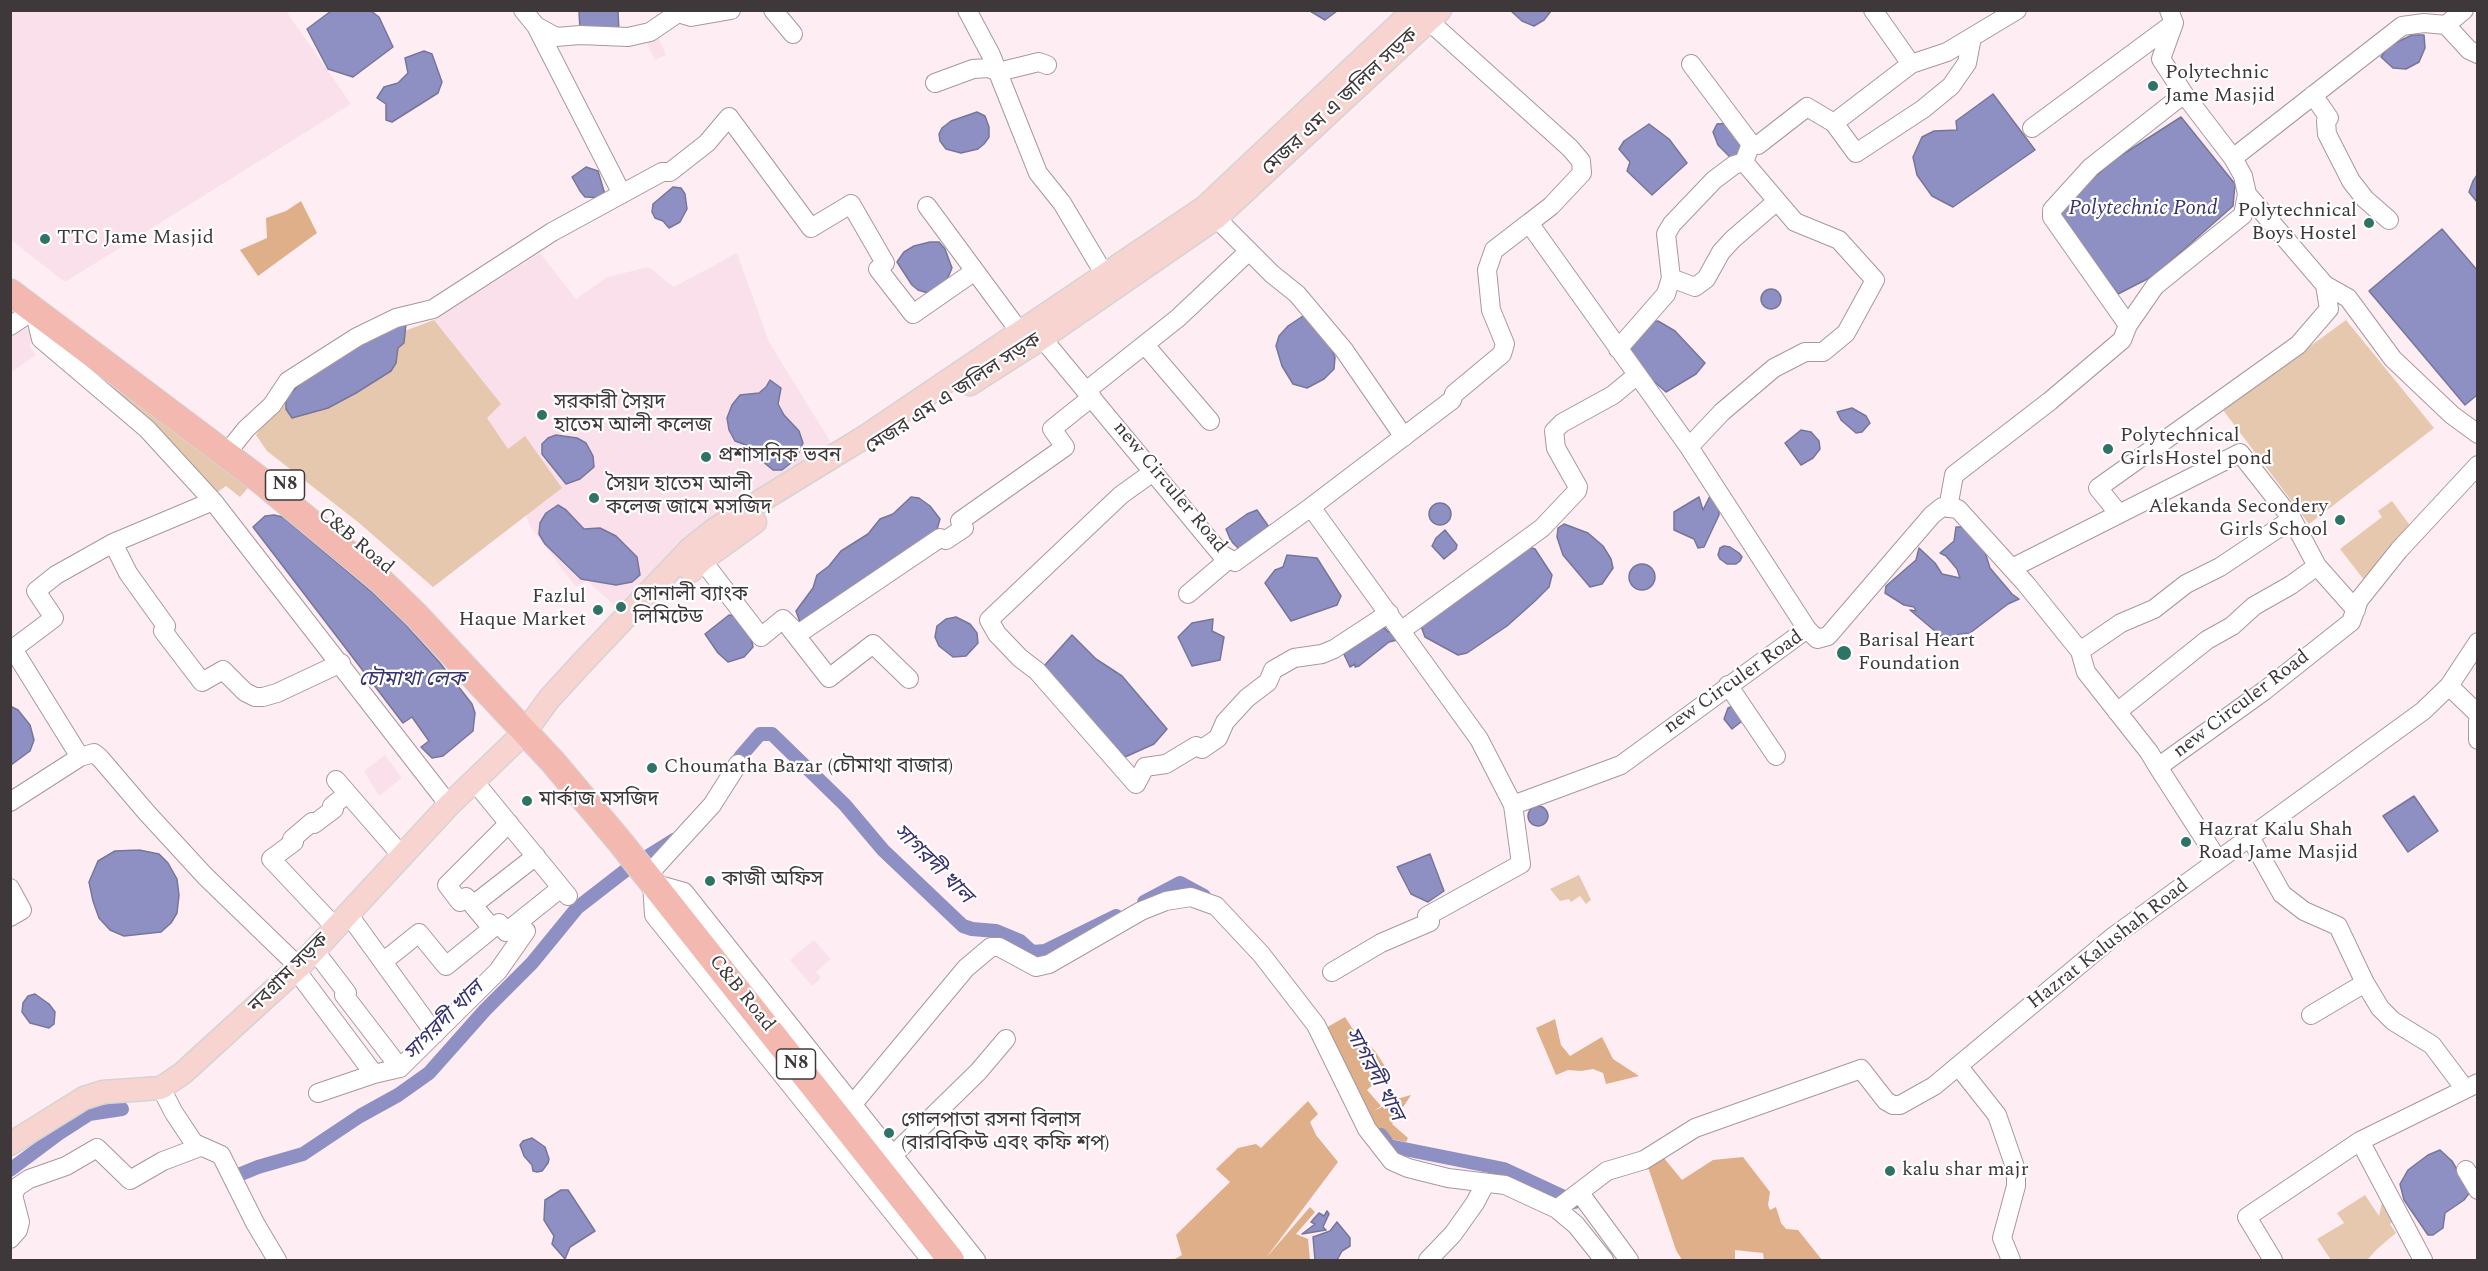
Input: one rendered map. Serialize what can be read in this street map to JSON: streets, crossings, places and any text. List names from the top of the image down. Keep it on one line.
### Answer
{"streets":{"highway":["N8","C&B Road"],"main road":["মেজর এম এ জলিল সড়ক","নবগ্রাম সড়ক"],"street":["new Circuler Road","Hazrat Kalushah Road"]},"crossings":[["মেজর এম এ জলিল সড়ক","new Circuler Road"],["মেজর এম এ জলিল সড়ক","C&B Road"],["মেজর এম এ জলিল সড়ক","নবগ্রাম সড়ক"],["C&B Road","নবগ্রাম সড়ক"]],"water":["Polytechnic Pond","চৌমাথা লেক","সাগরদী খাল"],"places":["Polytechnic Jame Masjid","Polytechnical Boys Hostel","TTC Jame Masjid","সরকারী সৈয়দ হাতেম আলী কলেজ","Polytechnical GirlsHostel pond","প্রশাসনিক ভবন","সৈয়দ হাতেম আলী কলেজ জামে মসজিদ","Alekanda Secondery Girls School","সোনালী ব্যাংক লিমিটেড","Fazlul Haque Market","Barisal Heart Foundation","Choumatha Bazar (চৌমাথা বাজার)","মার্কাজ মসজিদ","Hazrat Kalu Shah Road Jame Masjid","কাজী অফিস","গোলপাতা রসনা বিলাস (বারবিকিউ এবং কফি শপ)","kalu shar majr"]}
